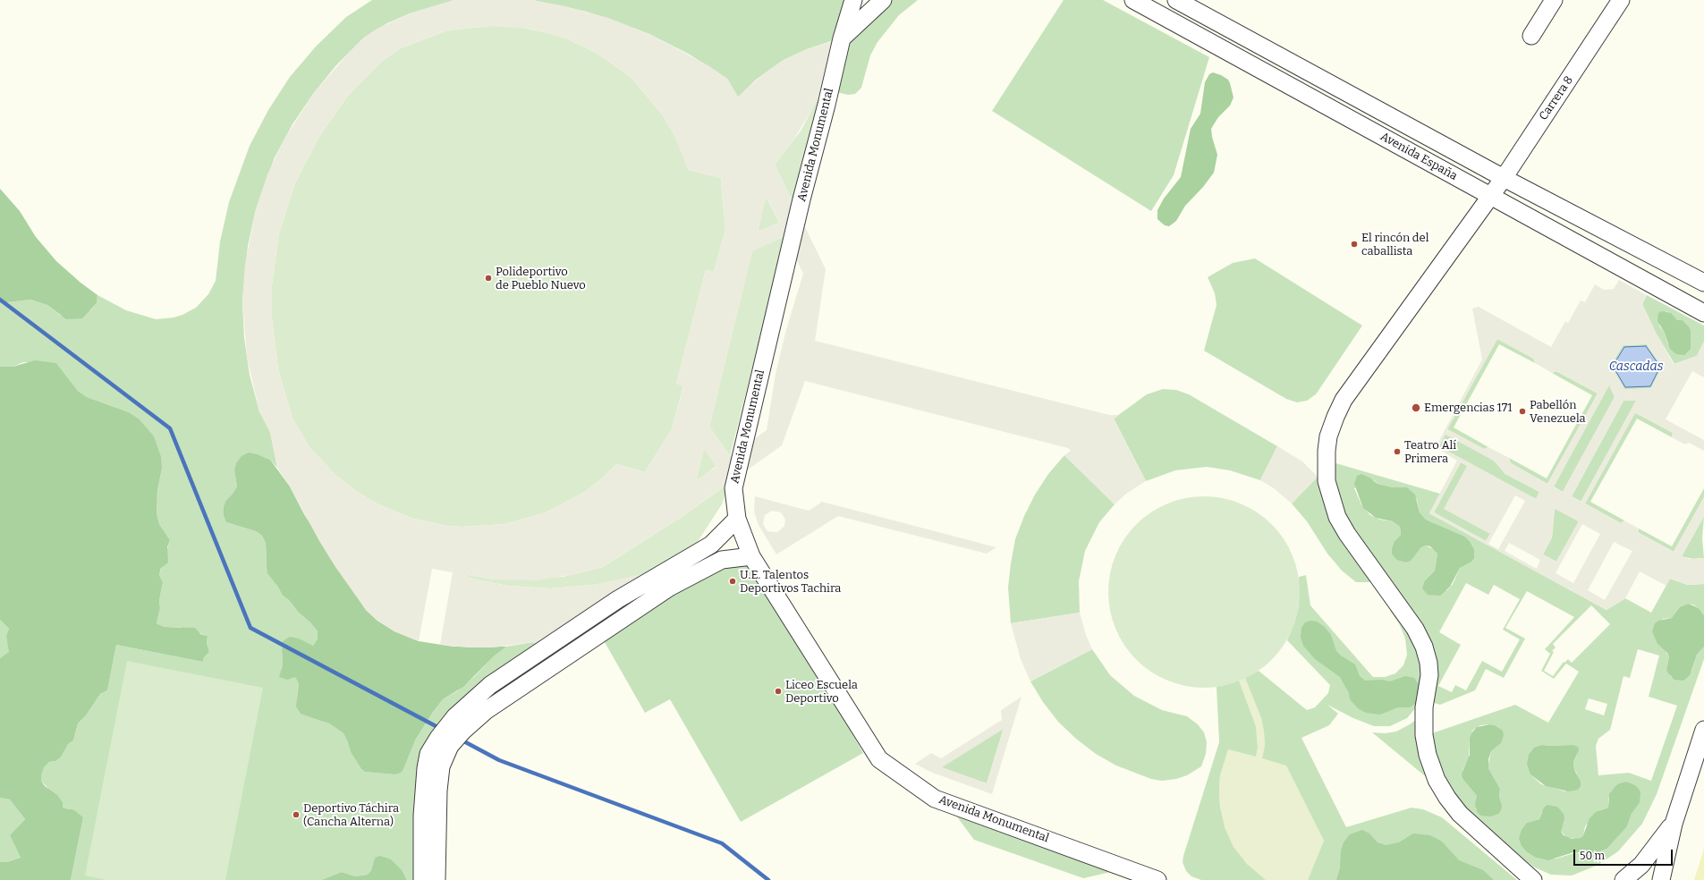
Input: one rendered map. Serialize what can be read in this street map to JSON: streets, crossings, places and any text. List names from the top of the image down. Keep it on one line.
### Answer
{"streets":{"street":["Carrera 8","Avenida Monumental","Avenida España"]},"crossings":[["Carrera 8","Avenida España"]],"water":["Cascadas"],"places":["El rincón del caballista","Polideportivo de Pueblo Nuevo","Emergencias 171","Pabellón Venezuela","Teatro Alí Primera","U.E. Talentos Deportivos Tachira","Liceo Escuela Deportivo","Deportivo Táchira (Cancha Alterna)"],"scale_bar":"50 m"}
